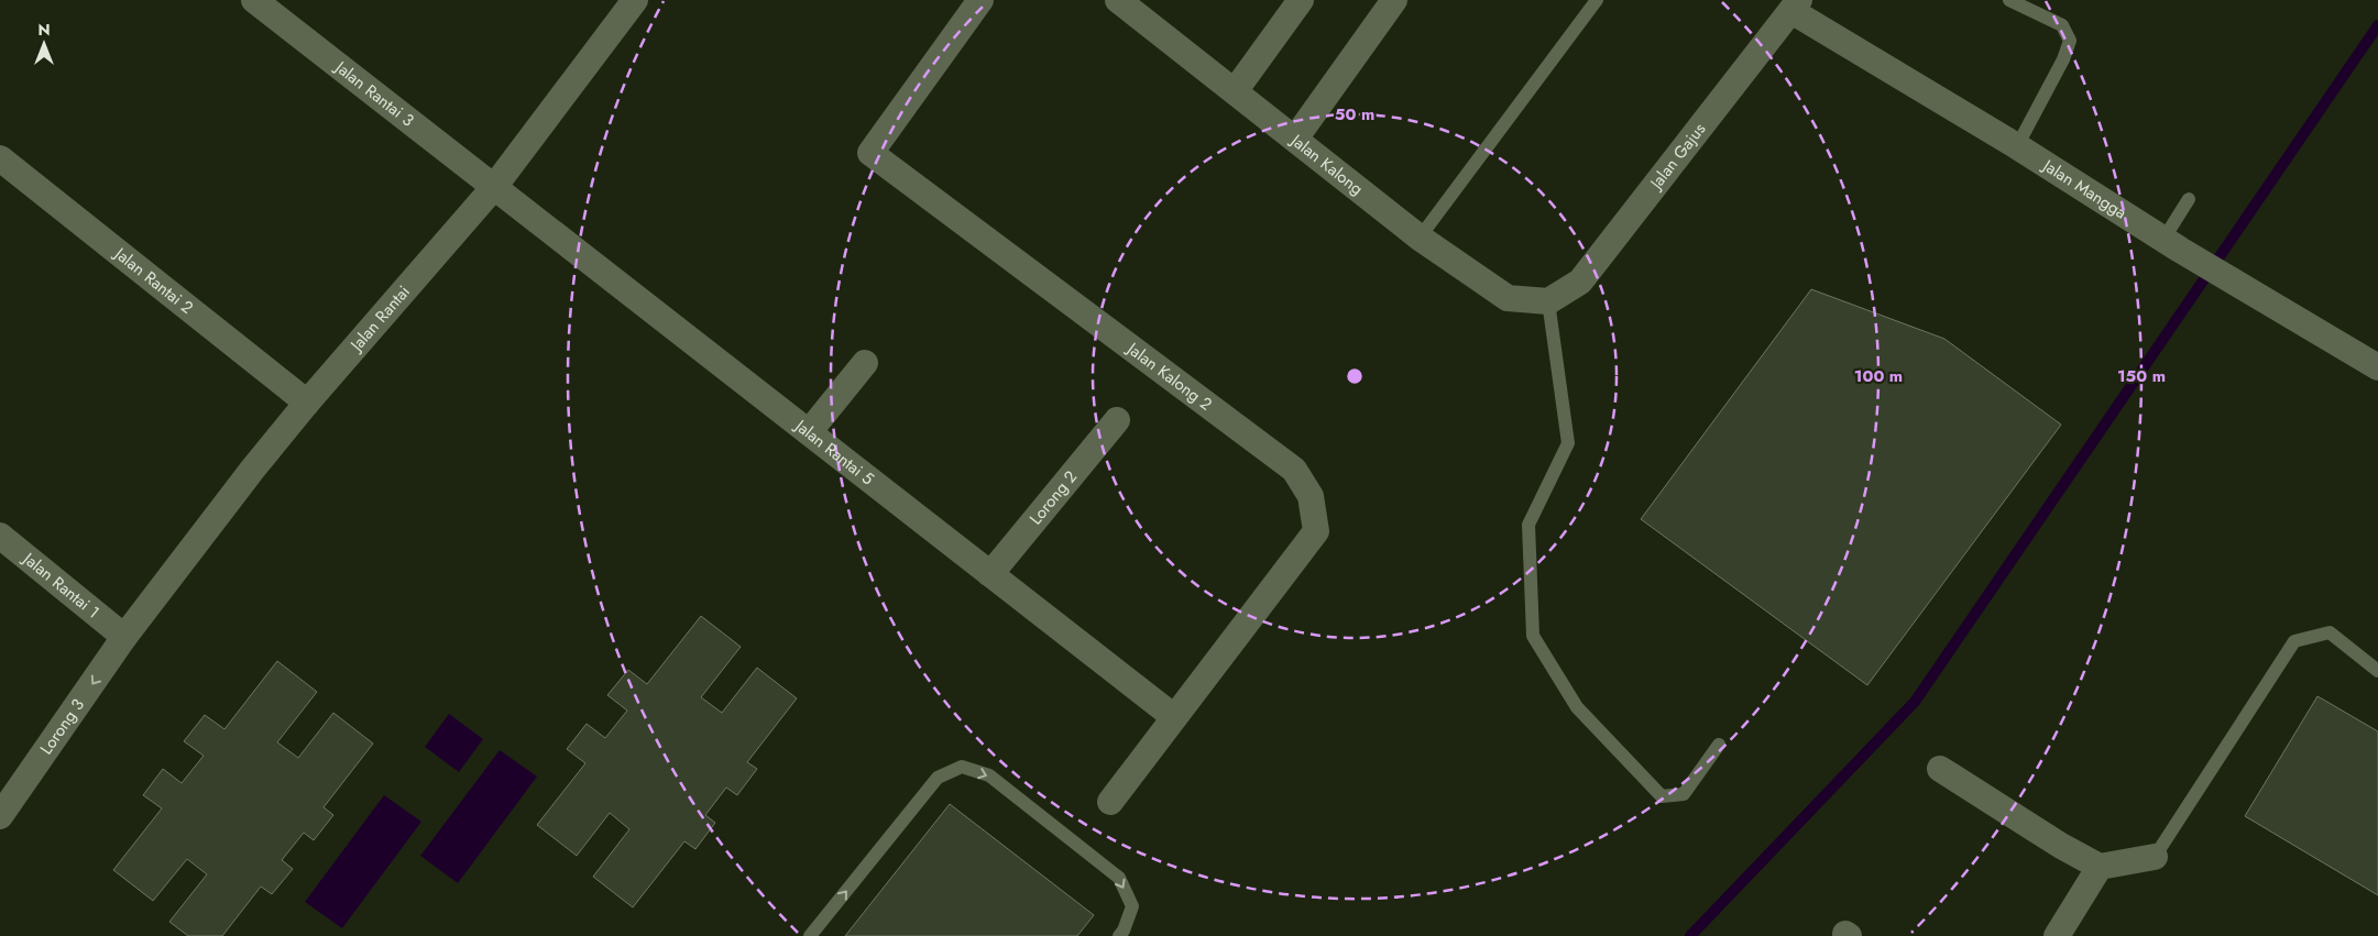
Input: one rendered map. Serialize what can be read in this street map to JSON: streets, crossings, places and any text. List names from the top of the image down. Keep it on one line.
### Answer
{"streets":{"street":["Jalan Rantai 3","Jalan Gajus","Jalan Kalong","Jalan Mangga","Jalan Rantai 2","Jalan Rantai","Jalan Kalong 2","Jalan Rantai 5","Lorong 2","Jalan Rantai 1","Lorong 3"]},"crossings":[["Jalan Rantai 3","Jalan Rantai"],["Jalan Rantai 3","Jalan Rantai 5"],["Jalan Gajus","Jalan Kalong"],["Jalan Gajus","Jalan Mangga"],["Jalan Rantai 2","Jalan Rantai"],["Jalan Rantai","Jalan Rantai 5"],["Jalan Rantai","Jalan Rantai 1"],["Jalan Rantai","Lorong 3"],["Jalan Kalong 2","Jalan Rantai 5"],["Jalan Rantai 5","Lorong 2"],["Jalan Rantai 1","Lorong 3"]],"one_way":["Lorong 3"],"north":"top","rings":["50 m","100 m","150 m"]}
